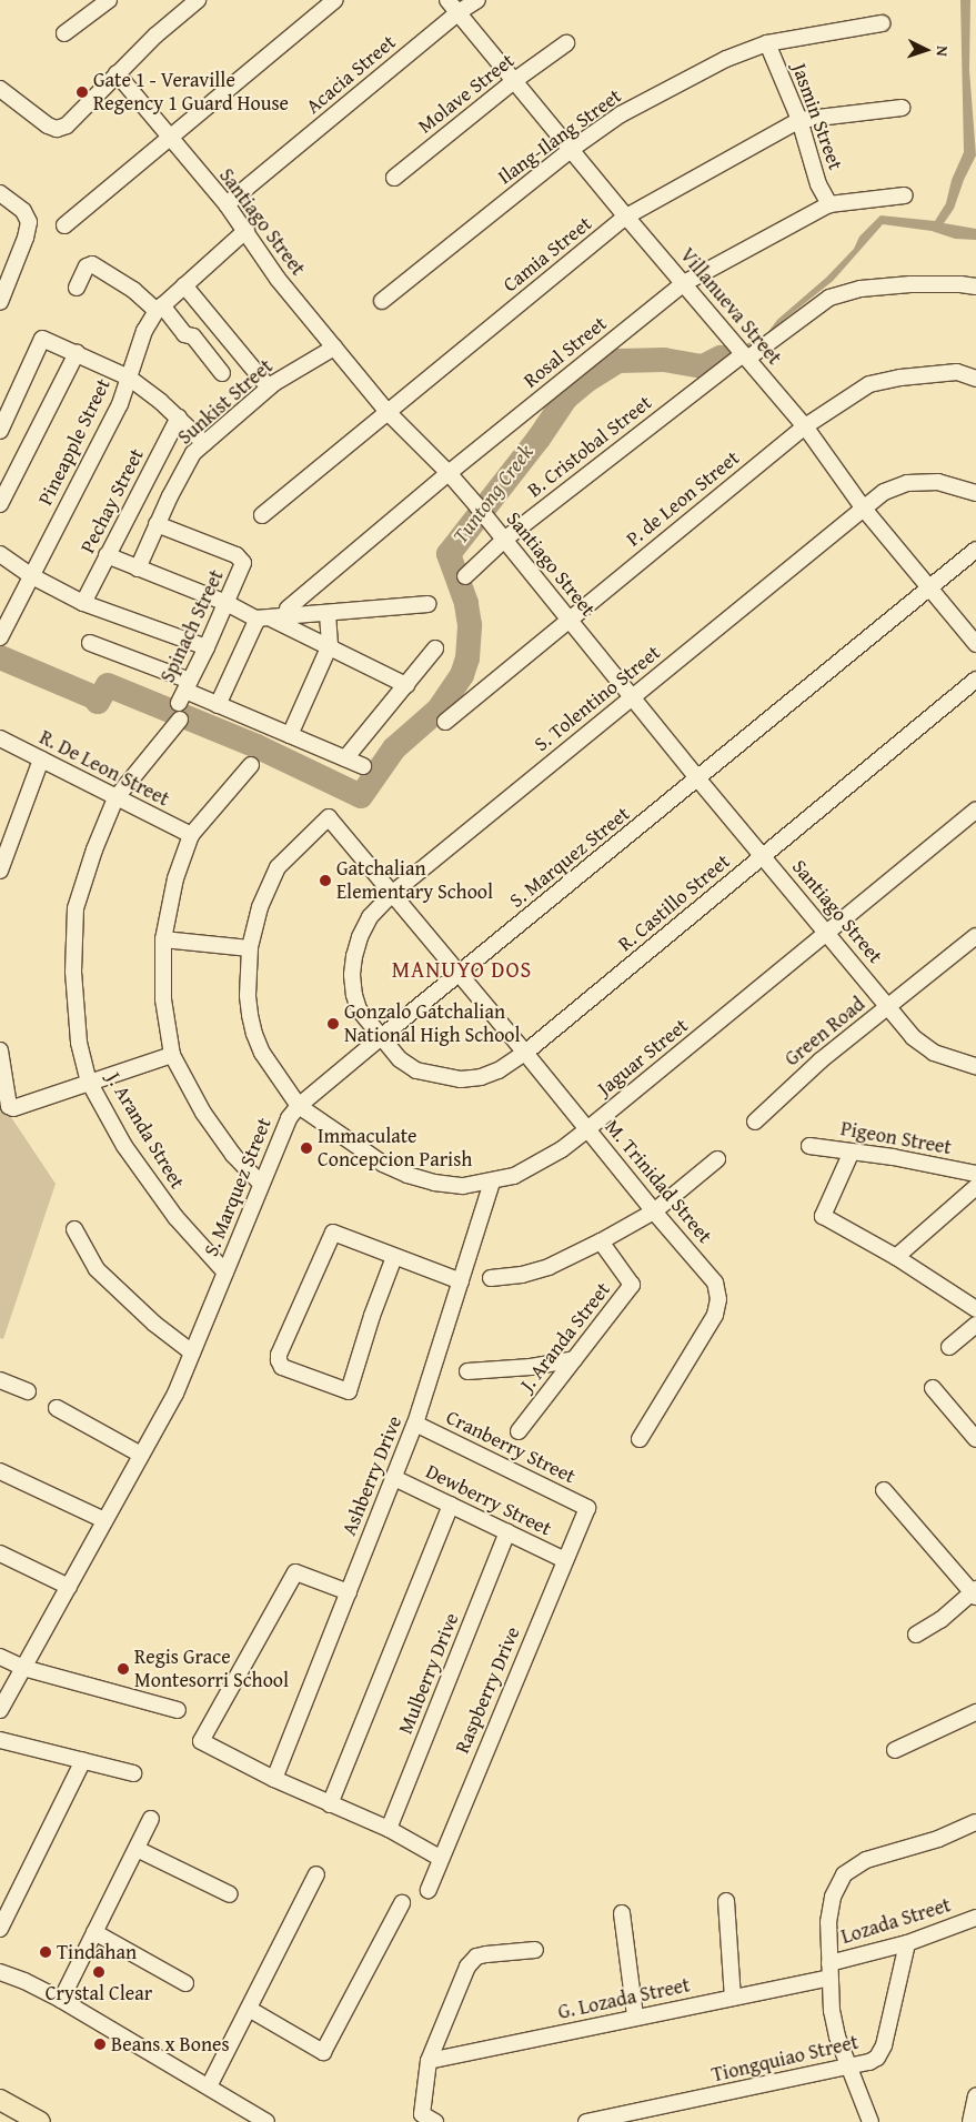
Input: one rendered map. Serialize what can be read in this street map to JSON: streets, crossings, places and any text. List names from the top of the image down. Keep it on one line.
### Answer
{"streets":{"street":["Acacia Street","Molave Street","Jasmin Street","Ilang-Ilang Street","Santiago Street","Camia Street","Villanueva Street","Rosal Street","Sunkist Street","Pineapple Street","B. Cristobal Street","P. de Leon Street","Pechay Street","Spinach Street","S. Tolentino Street","R. De Leon Street","S. Marquez Street","R. Castillo Street","Green Road","Jaguar Street","J. Aranda Street","Pigeon Street","M. Trinidad Street","Cranberry Street","Ashberry Drive","Dewberry Street","Mulberry Drive","Raspberry Drive","Lozada Street","G. Lozada Street","Tiongquiao Street"]},"crossings":[["Acacia Street","Santiago Street"],["Acacia Street","Villanueva Street"],["Molave Street","Villanueva Street"],["Jasmin Street","Ilang-Ilang Street"],["Jasmin Street","Camia Street"],["Jasmin Street","Rosal Street"],["Ilang-Ilang Street","Villanueva Street"],["Santiago Street","Camia Street"],["Santiago Street","Rosal Street"],["Santiago Street","Sunkist Street"],["Santiago Street","Pineapple Street"],["Santiago Street","B. Cristobal Street"],["Santiago Street","P. de Leon Street"],["Santiago Street","S. Tolentino Street"],["Santiago Street","S. Marquez Street"],["Santiago Street","R. Castillo Street"],["Santiago Street","Green Road"],["Santiago Street","Jaguar Street"],["Camia Street","Villanueva Street"],["Villanueva Street","Rosal Street"],["Villanueva Street","B. Cristobal Street"],["Villanueva Street","P. de Leon Street"],["Villanueva Street","S. Tolentino Street"],["Villanueva Street","S. Marquez Street"],["Sunkist Street","Spinach Street"],["S. Tolentino Street","S. Marquez Street"],["S. Tolentino Street","R. Castillo Street"],["S. Tolentino Street","M. Trinidad Street"],["R. De Leon Street","J. Aranda Street"],["S. Marquez Street","R. Castillo Street"],["S. Marquez Street","Jaguar Street"],["S. Marquez Street","J. Aranda Street"],["S. Marquez Street","M. Trinidad Street"],["R. Castillo Street","M. Trinidad Street"],["Jaguar Street","M. Trinidad Street"],["Jaguar Street","Ashberry Drive"],["Cranberry Street","Ashberry Drive"],["Cranberry Street","Raspberry Drive"],["Ashberry Drive","Dewberry Street"],["Dewberry Street","Mulberry Drive"],["Dewberry Street","Raspberry Drive"],["Lozada Street","G. Lozada Street"],["Lozada Street","Tiongquiao Street"]],"districts":["MANUYO DOS"],"water":["Tuntong Creek"],"places":["Gate 1 - Veraville Regency 1 Guard House","Gatchalian Elementary School","Gonzalo Gatchalian National High School","Immaculate Concepcion Parish","Regis Grace Montesorri School","Tindahan","Crystal Clear","Beans x Bones"],"north":"right"}
